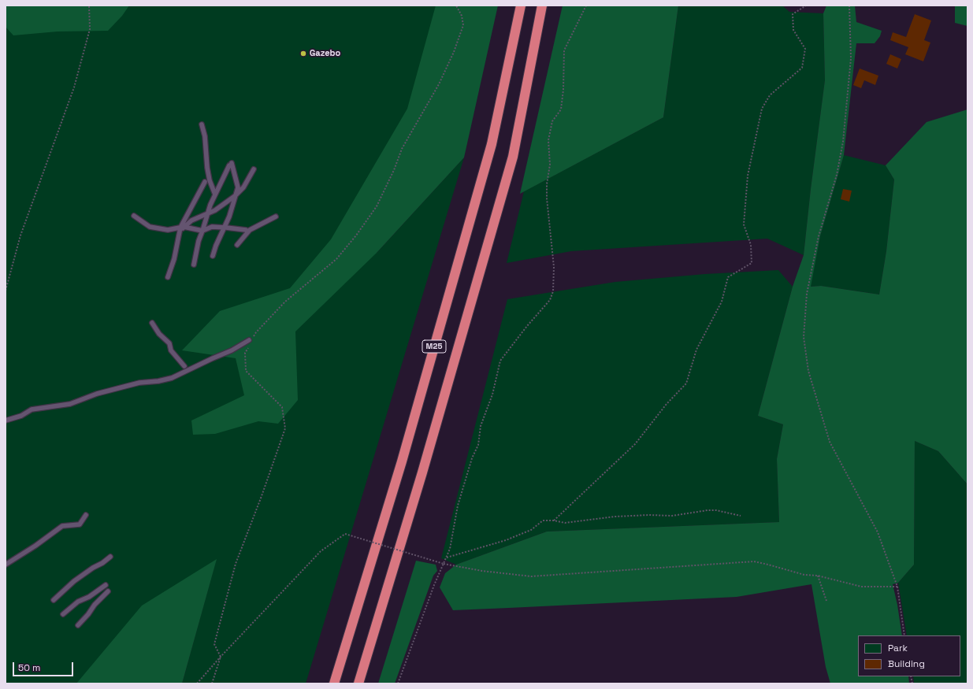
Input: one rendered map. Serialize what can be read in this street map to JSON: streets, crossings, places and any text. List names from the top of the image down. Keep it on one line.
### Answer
{"streets":{"highway":["M25"]},"places":["Gazebo"],"legend":["Park","Building"],"scale_bar":"50 m"}
